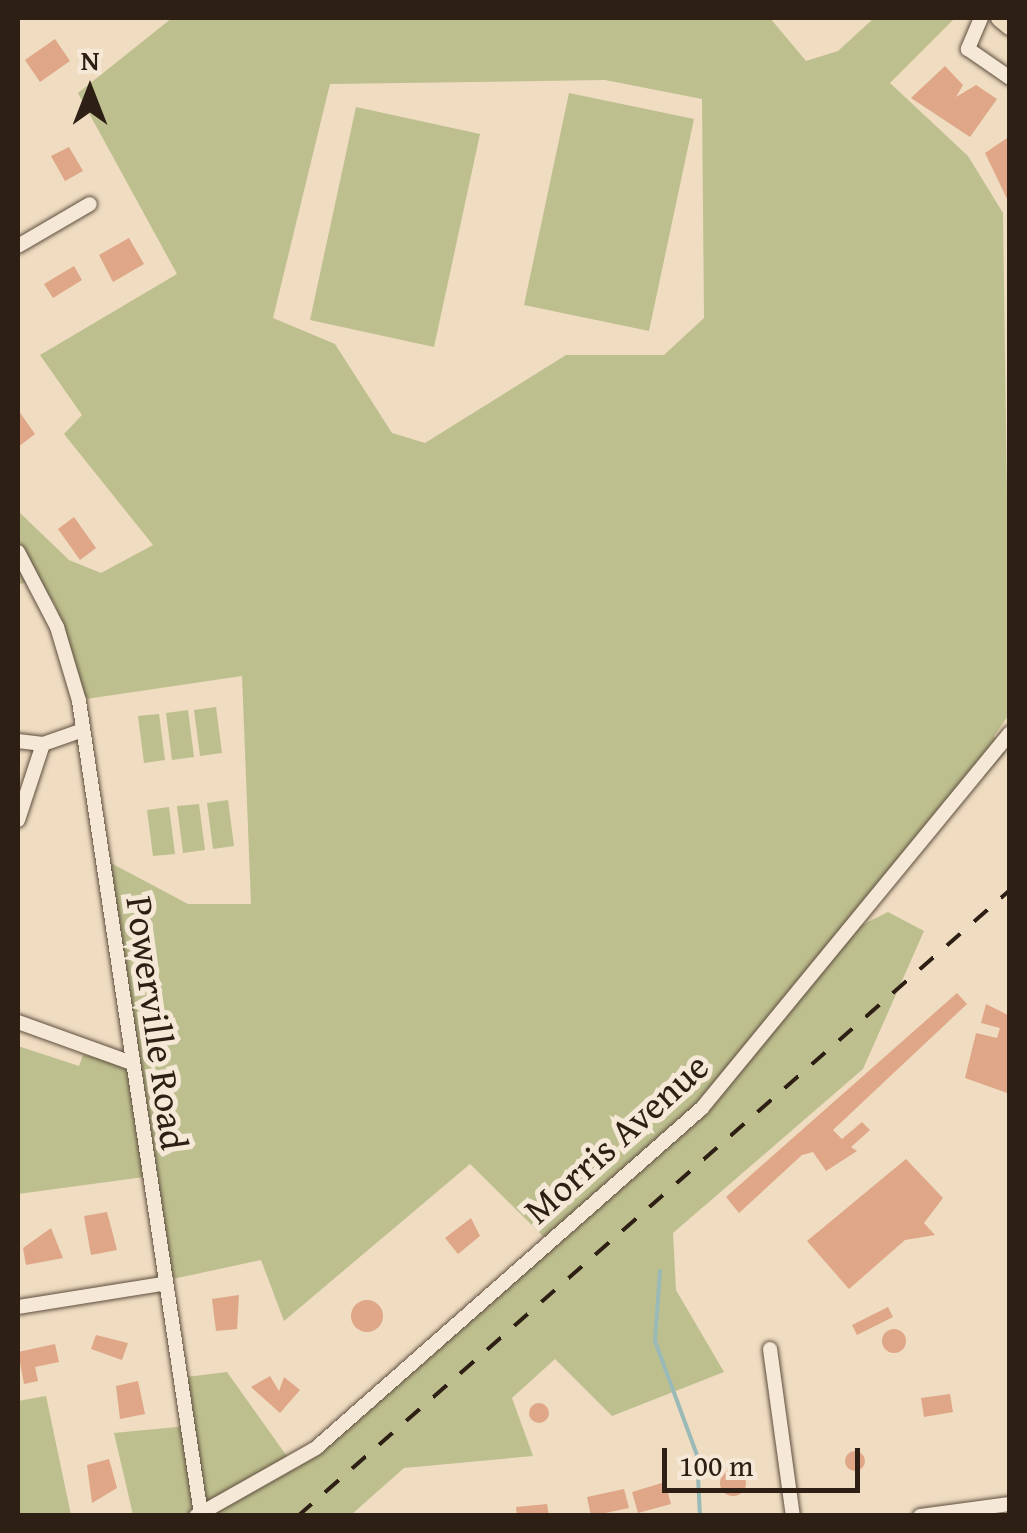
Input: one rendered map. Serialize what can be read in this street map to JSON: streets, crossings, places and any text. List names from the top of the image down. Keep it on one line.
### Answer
{"streets":{"street":["Powerville Road","Morris Avenue"]},"crossings":[["Powerville Road","Morris Avenue"]],"scale_bar":"100 m","north":"top"}
